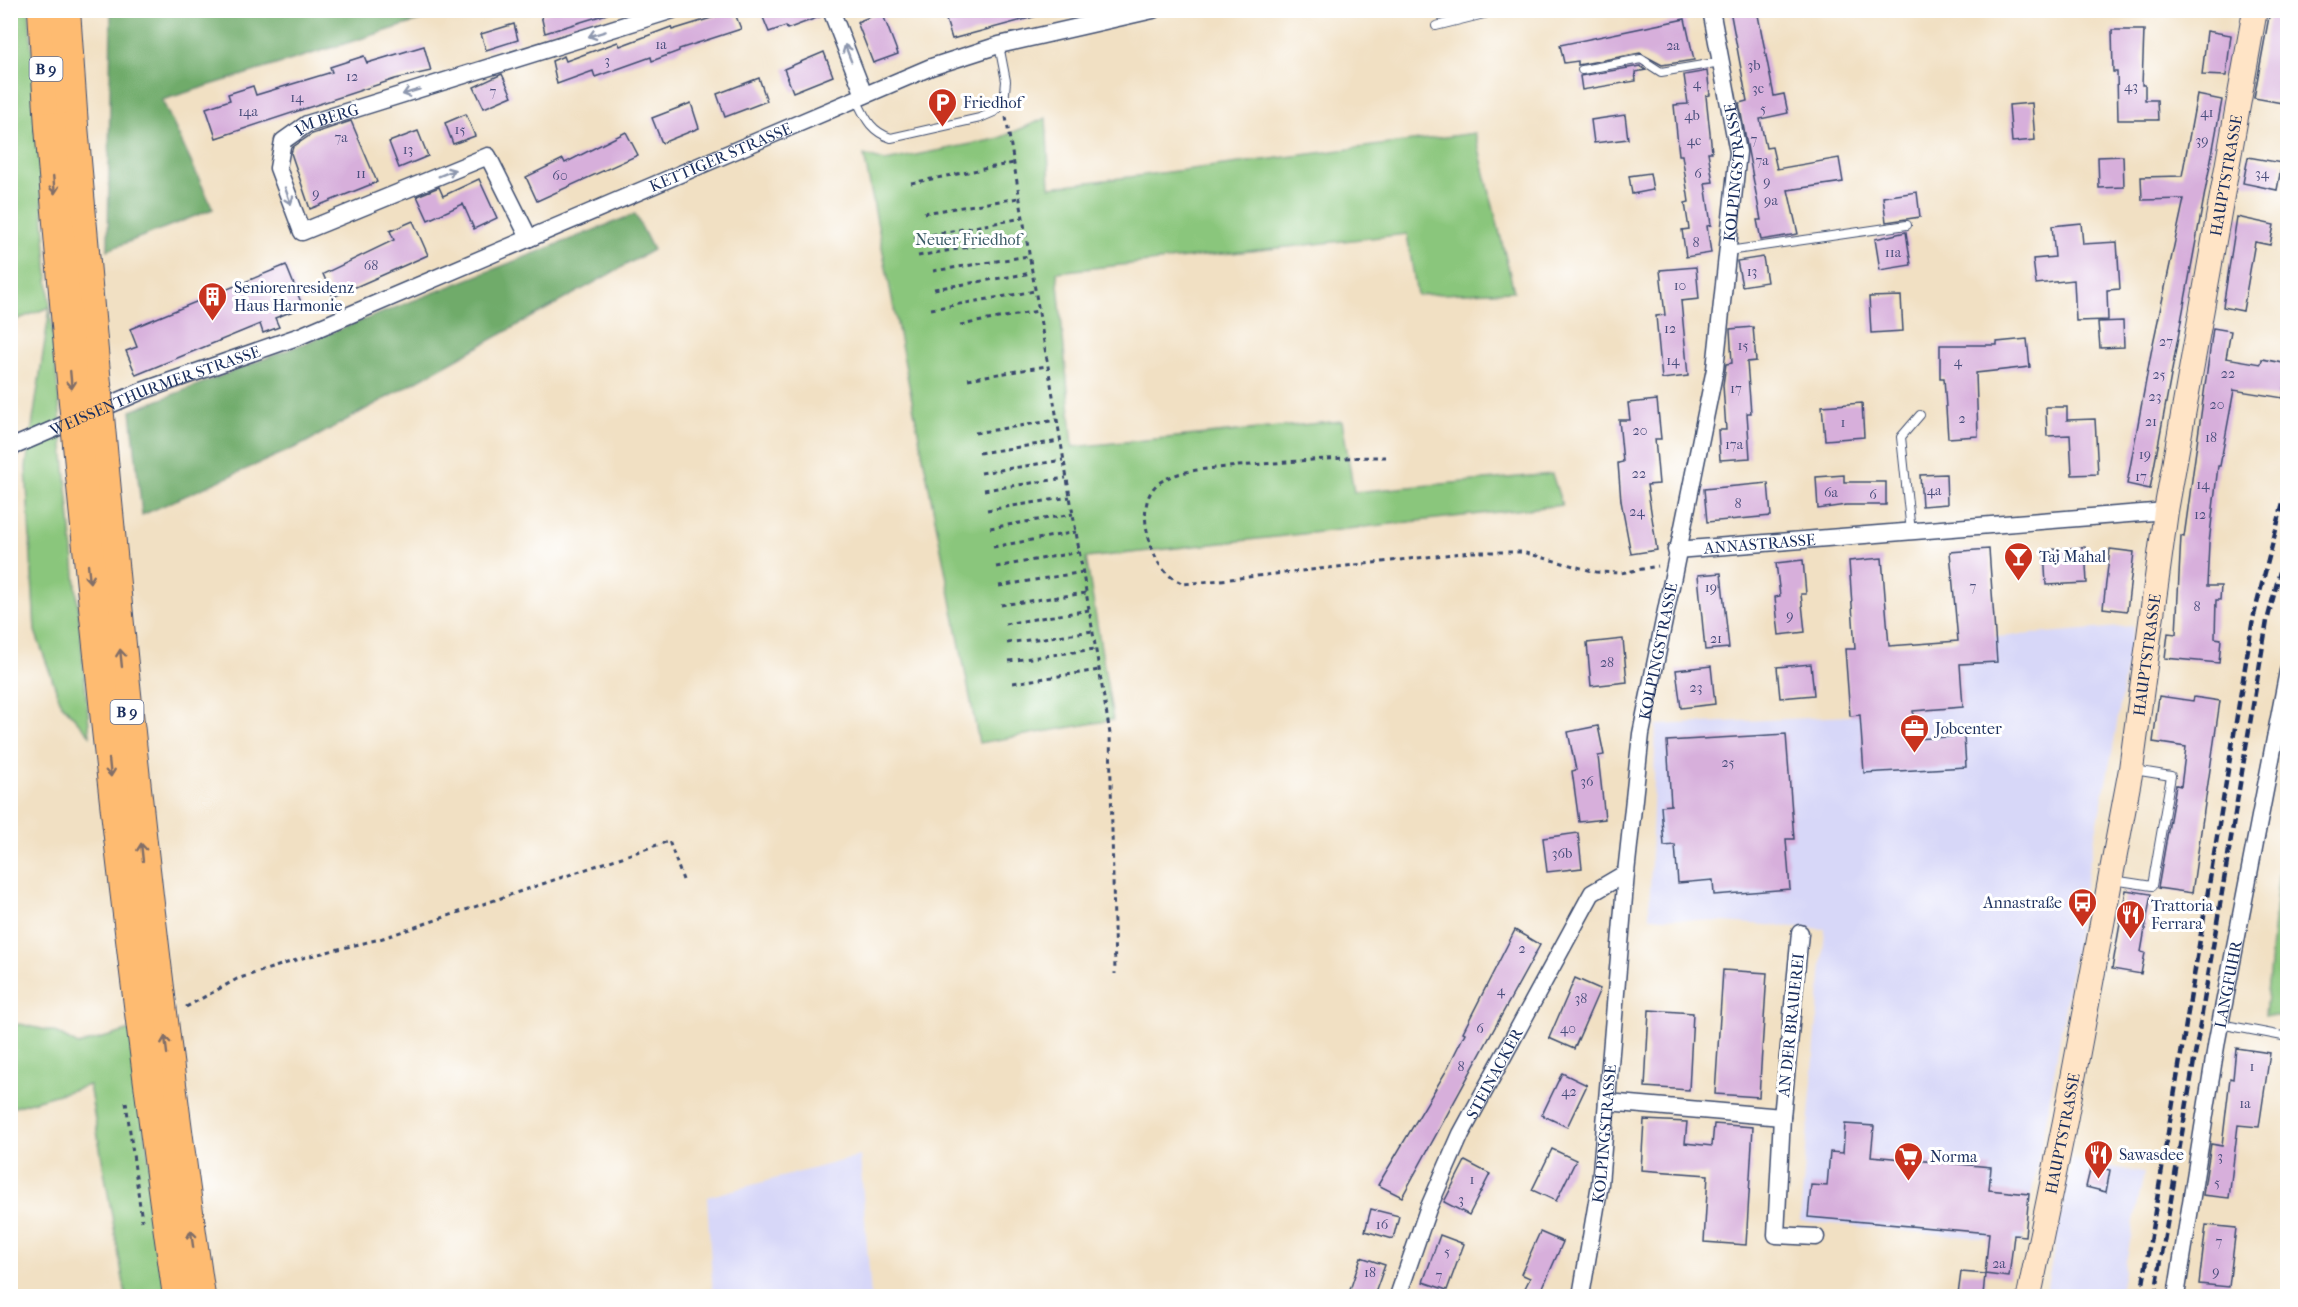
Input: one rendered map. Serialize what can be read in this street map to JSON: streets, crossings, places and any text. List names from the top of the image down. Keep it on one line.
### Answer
{"streets":{"highway":["B 9"],"main road":["HAUPTSTRASSE"],"street":["IM BERG","KETTIGER STRASSE","KOLPINGSTRASSE","WEISSENTHURMER STRASSE","ANNASTRASSE","LANGFUHR","AN DER BRAUEREI","STEINACKER"]},"crossings":[["IM BERG","KETTIGER STRASSE"],["KETTIGER STRASSE","WEISSENTHURMER STRASSE"],["KOLPINGSTRASSE","ANNASTRASSE"],["KOLPINGSTRASSE","AN DER BRAUEREI"],["KOLPINGSTRASSE","STEINACKER"],["HAUPTSTRASSE","ANNASTRASSE"]],"parks":["Neuer Friedhof"],"places":{"parking":["Friedhof"],"building":["Seniorenresidenz Haus Harmonie"],"bar":["Taj Mahal"],"office":["Jobcenter"],"bus stop":["Annastraße"],"restaurant":["Trattoria Ferrara","Sawasdee"],"supermarket":["Norma"]},"house_numbers":["1a","2a","3","3b","12","4","43","3c","7","14","5","14a","41","4b","15","7a","7","4c","39","13","7a","11","6","34","60","9","9","9a","8","11a","68","13","10","12","27","15","14","4","22","25","17","23","20","2","21","1","20","18","17a","19","22","17","14","4a","6a","6","8","24","12","7","19","8","9","21","28","23","25","36","36b","2","4","38","6","40","8","1","42","1a","3","1","5","3","16","7","5","2a","9","18","7"]}
